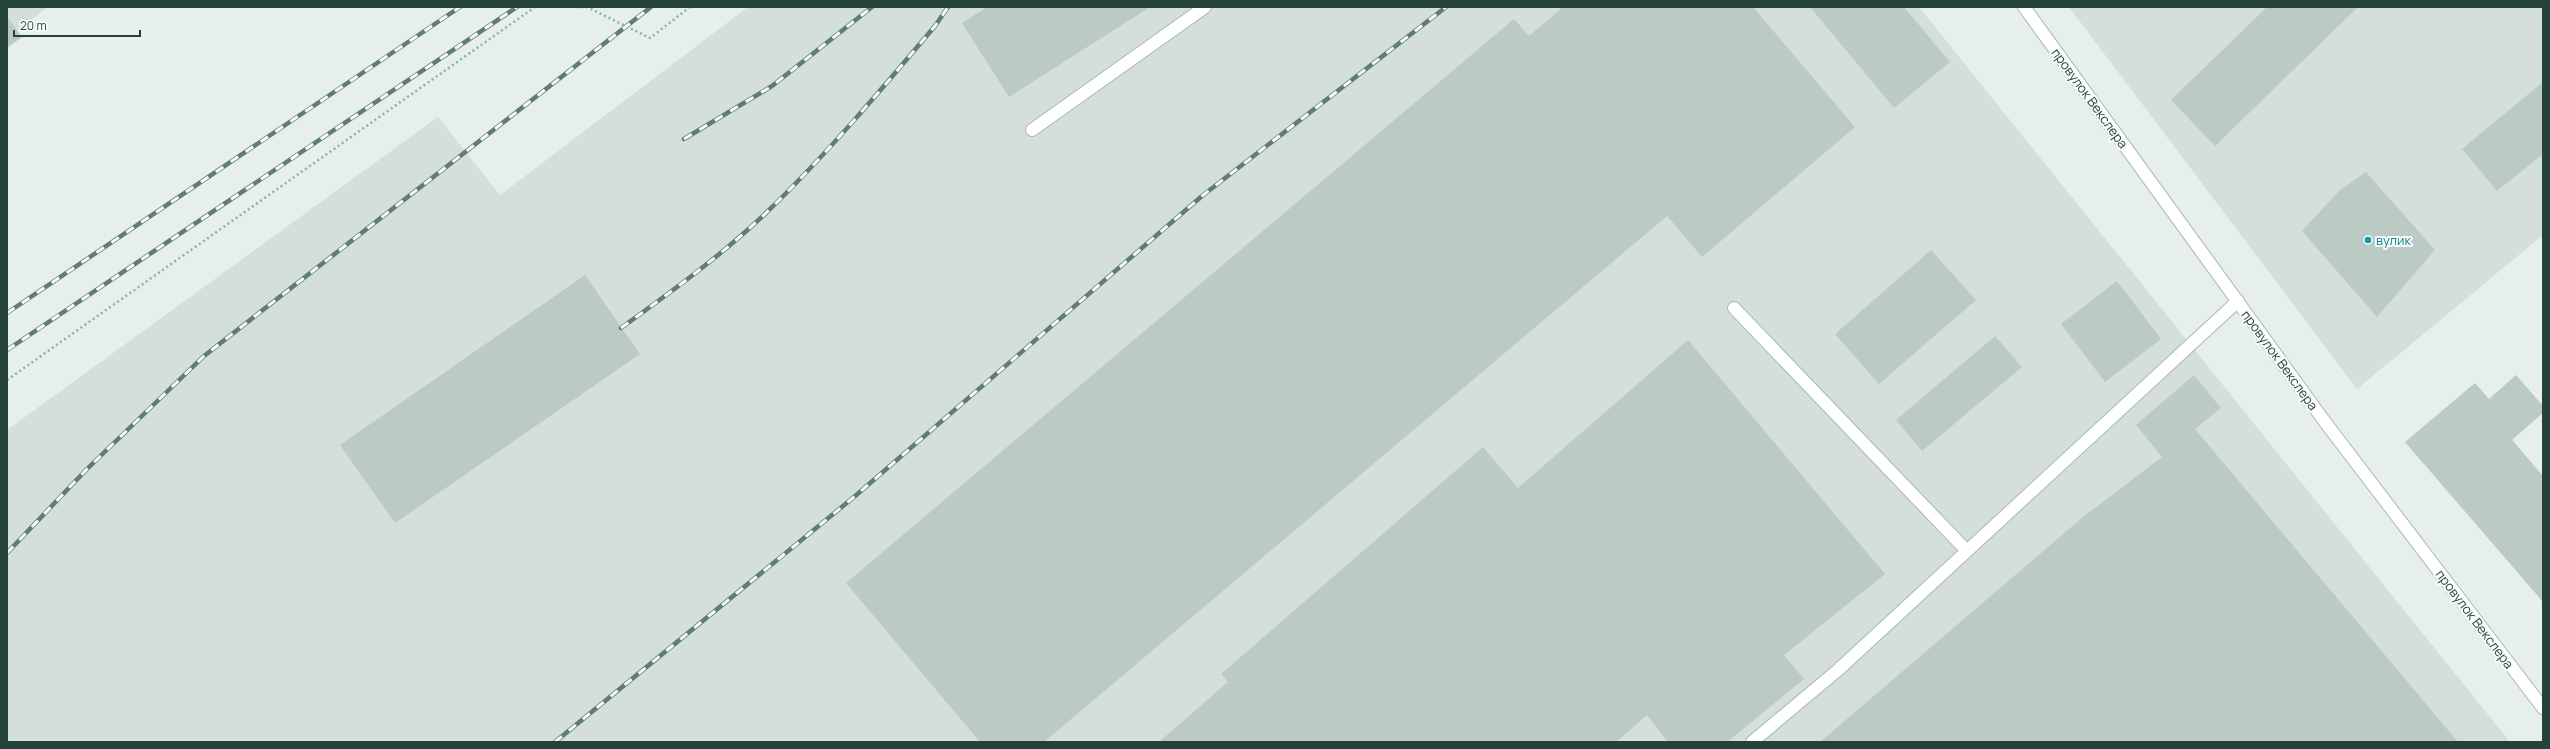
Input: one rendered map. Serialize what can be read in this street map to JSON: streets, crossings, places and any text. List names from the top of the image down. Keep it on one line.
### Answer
{"streets":{"street":["провулок Векслера"]},"places":["вулик"],"scale_bar":"20 m"}
